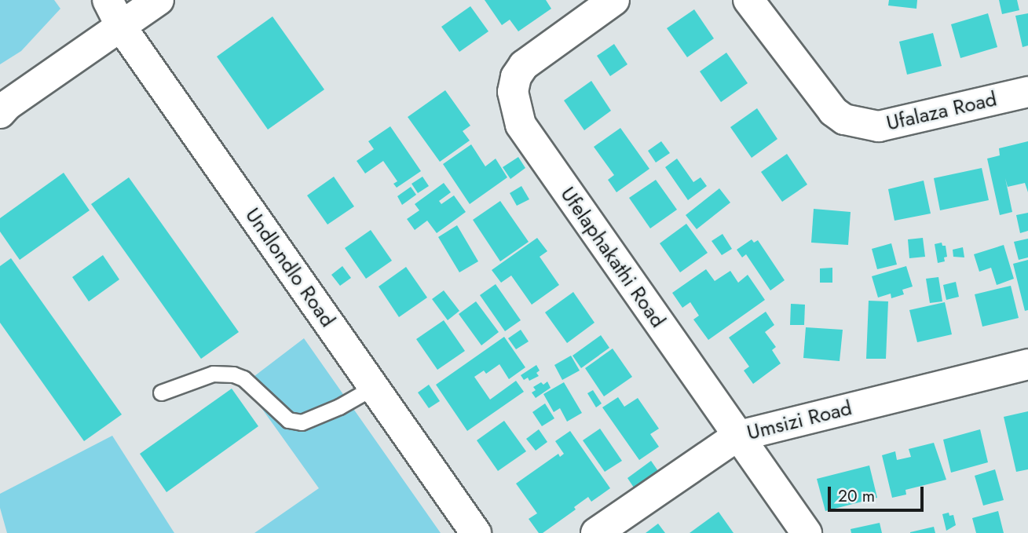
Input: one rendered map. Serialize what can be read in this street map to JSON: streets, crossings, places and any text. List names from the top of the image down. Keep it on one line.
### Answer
{"streets":{"street":["Ufalaza Road","Ufelaphakathi Road","Undlondlo Road","Umsizi Road"]},"crossings":[["Ufelaphakathi Road","Umsizi Road"]],"scale_bar":"20 m"}
